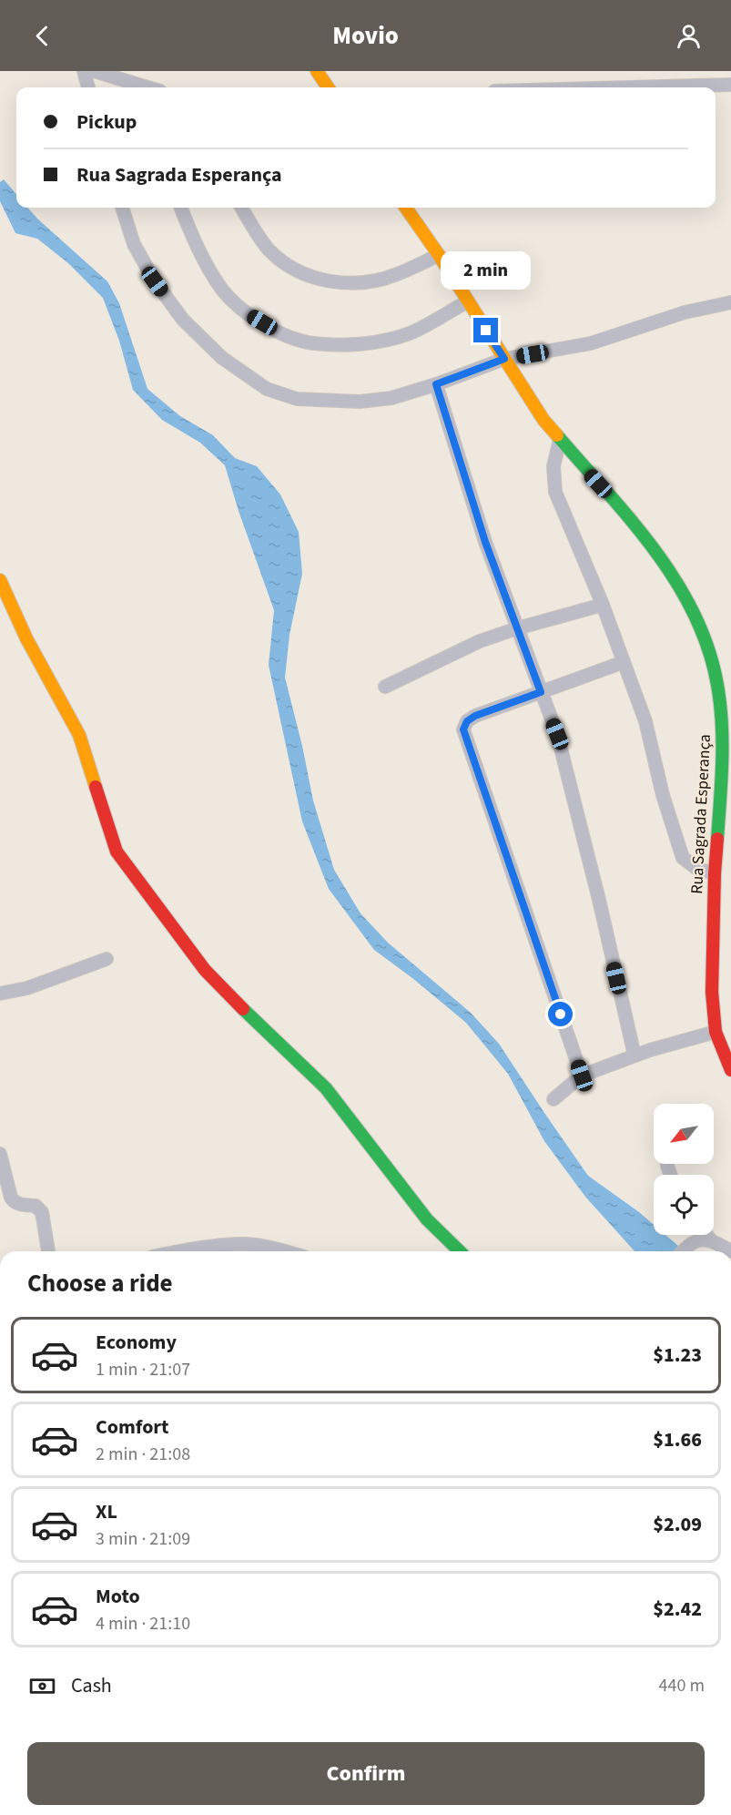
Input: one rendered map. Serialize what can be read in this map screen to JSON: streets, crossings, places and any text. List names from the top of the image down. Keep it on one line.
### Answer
{"streets":{"street":["Rua Sagrada Esperança"]},"north":"bottom left","page":{"header":"Movio","banner":["Pickup","Rua Sagrada Esperança"],"bubble":"2 min","heading":"Choose a ride","list":[{"name":"Economy","note":"1 min · 21:07","value":"$1.23"},{"name":"Comfort","note":"2 min · 21:08","value":"$1.66"},{"name":"XL","note":"3 min · 21:09","value":"$2.09"},{"name":"Moto","note":"4 min · 21:10","value":"$2.42"}],"pay":["Cash","440 m"],"buttons":"Confirm"}}
